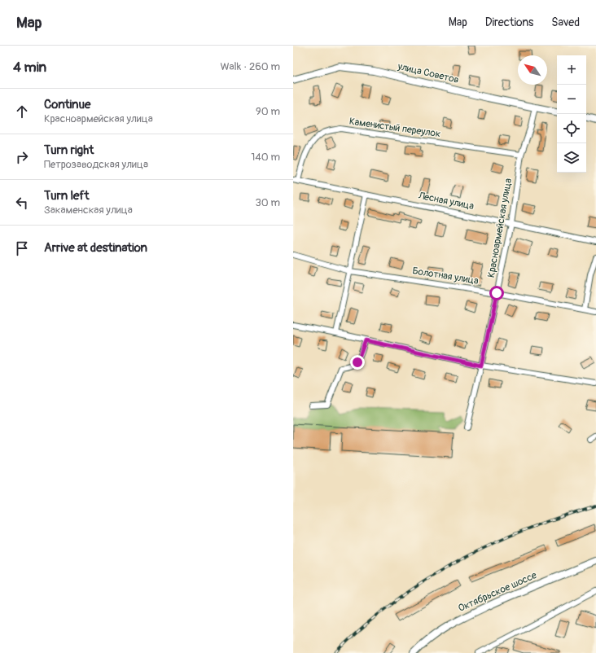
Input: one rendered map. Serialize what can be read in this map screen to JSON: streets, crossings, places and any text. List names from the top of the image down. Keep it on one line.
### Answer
{"streets":{"main road":["улица Советов","Октябрьское шоссе"],"street":["Каменистый переулок","Лесная улица","Красноармейская улица","Болотная улица"]},"crossings":[["улица Советов","Красноармейская улица"],["Каменистый переулок","Лесная улица"],["Каменистый переулок","Красноармейская улица"],["Лесная улица","Красноармейская улица"],["Красноармейская улица","Болотная улица"]],"north":"top left","page":{"header":"Map","nav":["Map","Directions","Saved"],"heading":["4 min","Walk · 260 m"],"map_buttons":["+","−"],"list":[["Continue","Красноармейская улица","90 m"],["Turn right","Петрозаводская улица","140 m"],["Turn left","Закаменская улица","30 m"],"Arrive at destination"]}}
